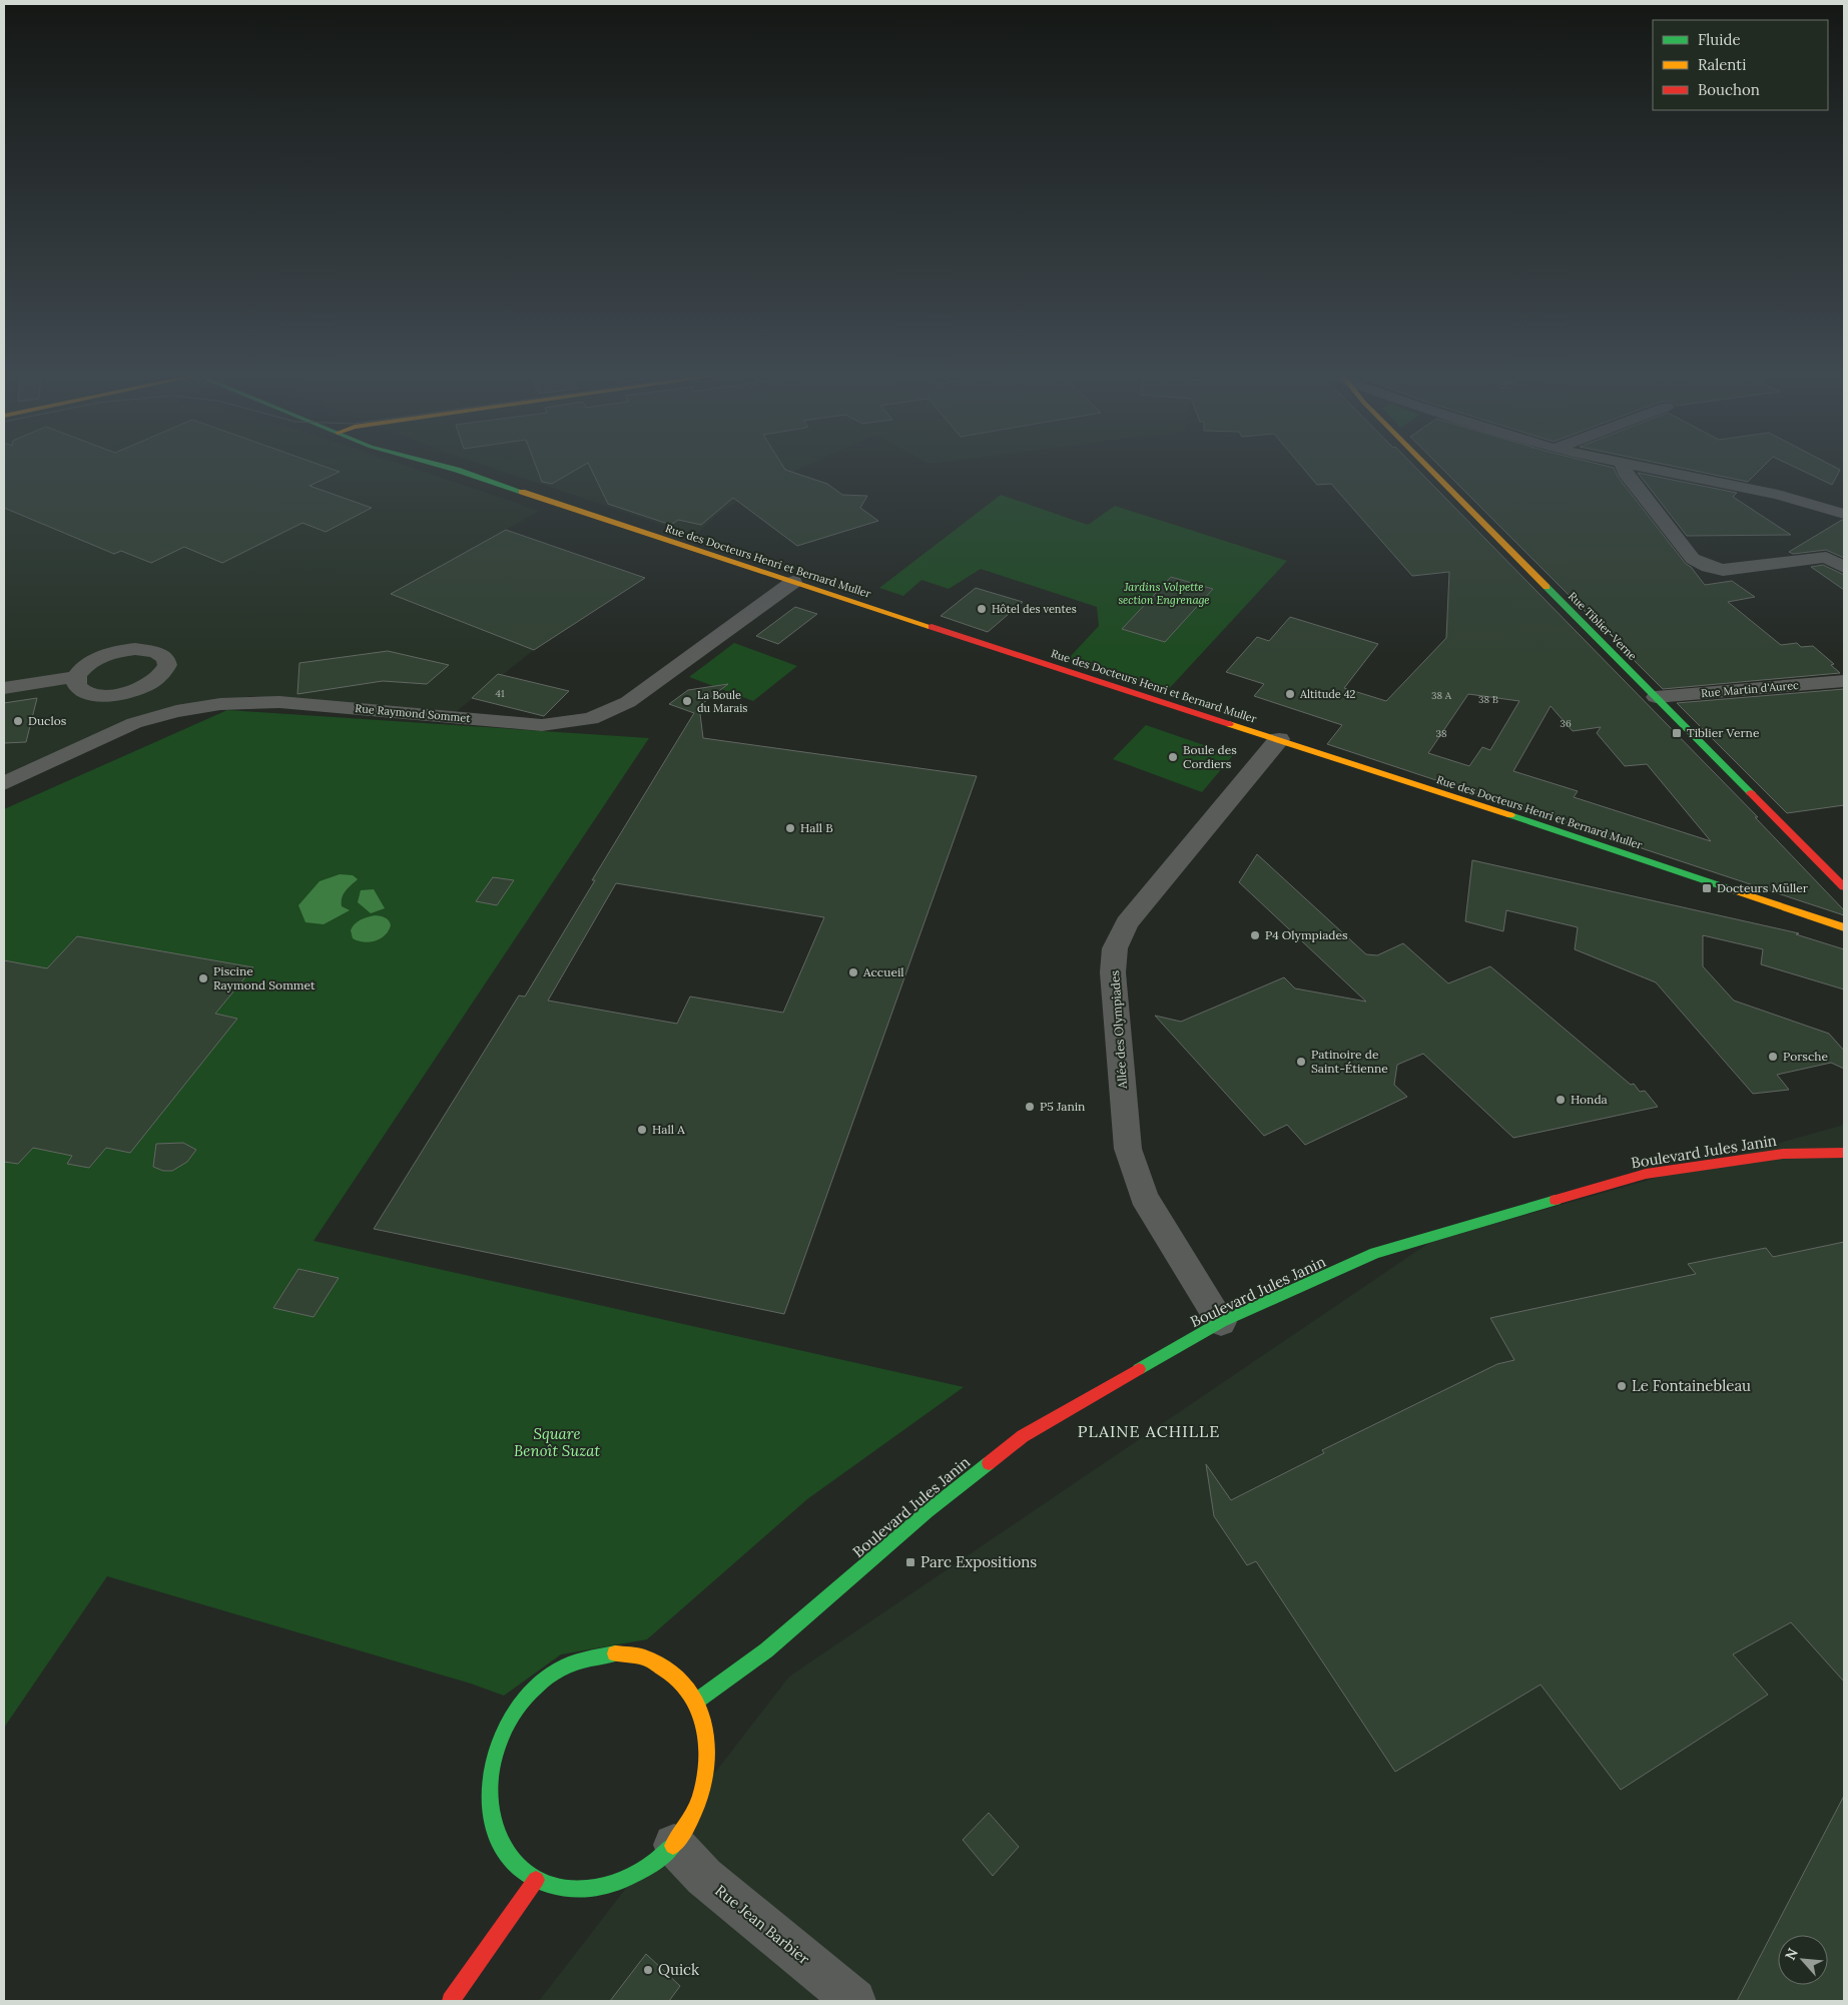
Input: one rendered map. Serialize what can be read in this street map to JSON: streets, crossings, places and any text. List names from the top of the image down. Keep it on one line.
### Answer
{"streets":{"main road":["Rue des Docteurs Henri et Bernard Muller","Rue Tiblier-Verne","Boulevard Jules Janin"],"street":["Rue Martin d'Aurec","Rue Raymond Sommet","Allée des Olympiades","Rue Jean Barbier"]},"crossings":[["Rue des Docteurs Henri et Bernard Muller","Rue Raymond Sommet"],["Rue des Docteurs Henri et Bernard Muller","Allée des Olympiades"],["Rue Tiblier-Verne","Rue Martin d'Aurec"],["Allée des Olympiades","Boulevard Jules Janin"]],"districts":["PLAINE ACHILLE"],"parks":["Jardins Volpette section Engrenage","Square Benoît Suzat"],"places":{"other":["Hôtel des ventes","Altitude 42","La Boule du Marais","Duclos","Boule des Cordiers","Hall B","P4 Olympiades","Accueil","Piscine Raymond Sommet","Porsche","Patinoire de Saint-Étienne","Honda","P5 Janin","Hall A","Le Fontainebleau","Quick"],"transit":["Tiblier Verne","Docteurs Müller","Parc Expositions"]},"house_numbers":["41","38 A","38 B","36","38"],"legend":["Fluide","Ralenti","Bouchon"],"north":"top left"}
